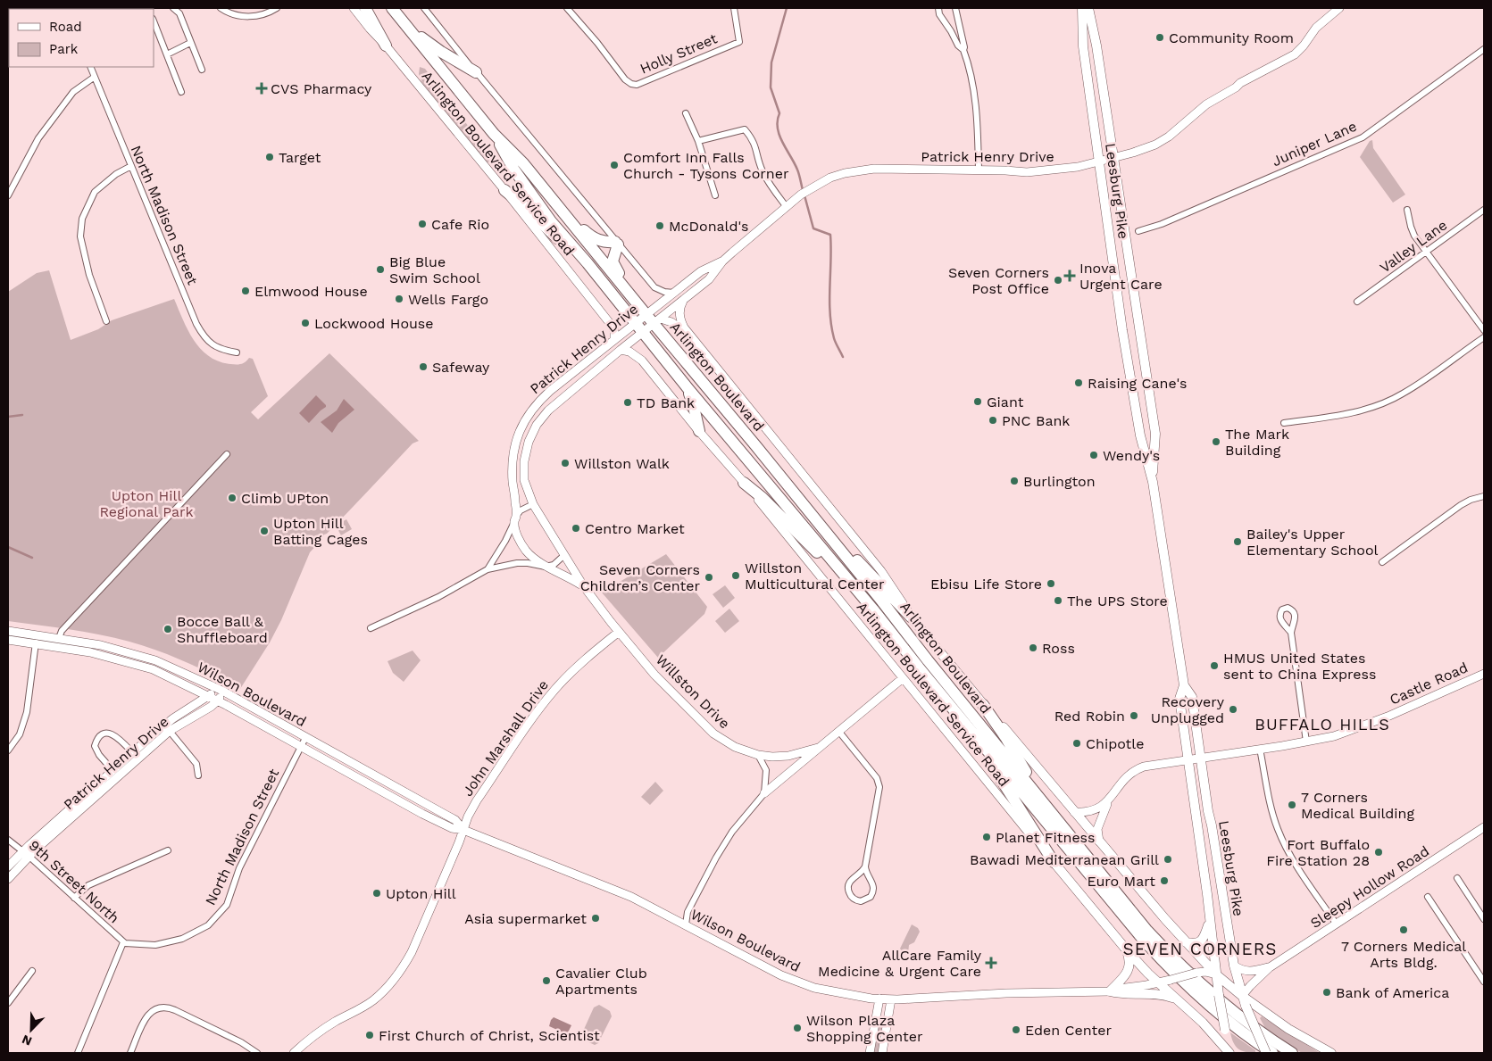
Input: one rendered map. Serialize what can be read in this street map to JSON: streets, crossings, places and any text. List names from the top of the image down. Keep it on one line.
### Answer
{"streets":{"highway":["Arlington Boulevard"],"main road":["Arlington Boulevard Service Road","Leesburg Pike"],"street":["Holly Street","Juniper Lane","Patrick Henry Drive","North Madison Street","Valley Lane","Castle Road","Willston Drive","Wilson Boulevard","John Marshall Drive","9th Street North","Sleepy Hollow Road"]},"crossings":[["Patrick Henry Drive","Arlington Boulevard Service Road"],["Patrick Henry Drive","Leesburg Pike"],["Patrick Henry Drive","Arlington Boulevard"],["Patrick Henry Drive","Willston Drive"],["Patrick Henry Drive","Wilson Boulevard"],["Patrick Henry Drive","9th Street North"],["Arlington Boulevard Service Road","Leesburg Pike"],["Arlington Boulevard Service Road","Wilson Boulevard"],["Leesburg Pike","Castle Road"],["Leesburg Pike","Wilson Boulevard"],["Leesburg Pike","Sleepy Hollow Road"],["North Madison Street","Wilson Boulevard"],["North Madison Street","9th Street North"],["Willston Drive","John Marshall Drive"],["Wilson Boulevard","John Marshall Drive"]],"districts":["BUFFALO HILLS","SEVEN CORNERS"],"parks":["Upton Hill Regional Park"],"places":{"other":["Community Room","Target","Comfort Inn Falls Church - Tysons Corner","Cafe Rio","McDonald's","Big Blue Swim School","Seven Corners Post Office","Elmwood House","Wells Fargo","Lockwood House","Safeway","Raising Cane's","Giant","TD Bank","PNC Bank","The Mark Building","Wendy's","Willston Walk","Burlington","Climb UPton","Centro Market","Upton Hill Batting Cages","Bailey's Upper Elementary School","Willston Multicultural Center","Seven Corners Children’s Center","Ebisu Life Store","The UPS Store","Bocce Ball & Shuffleboard","Ross","HMUS United States sent to China Express","Recovery Unplugged","Red Robin","Chipotle","7 Corners Medical Building","Planet Fitness","Fort Buffalo Fire Station 28","Bawadi Mediterranean Grill","Euro Mart","Upton Hill","Asia supermarket","7 Corners Medical Arts Bldg.","Cavalier Club Apartments","Bank of America","Wilson Plaza Shopping Center","Eden Center","First Church of Christ, Scientist"],"health":["CVS Pharmacy","Inova Urgent Care","AllCare Family Medicine & Urgent Care"]},"legend":["Road","Park"],"north":"bottom left"}
